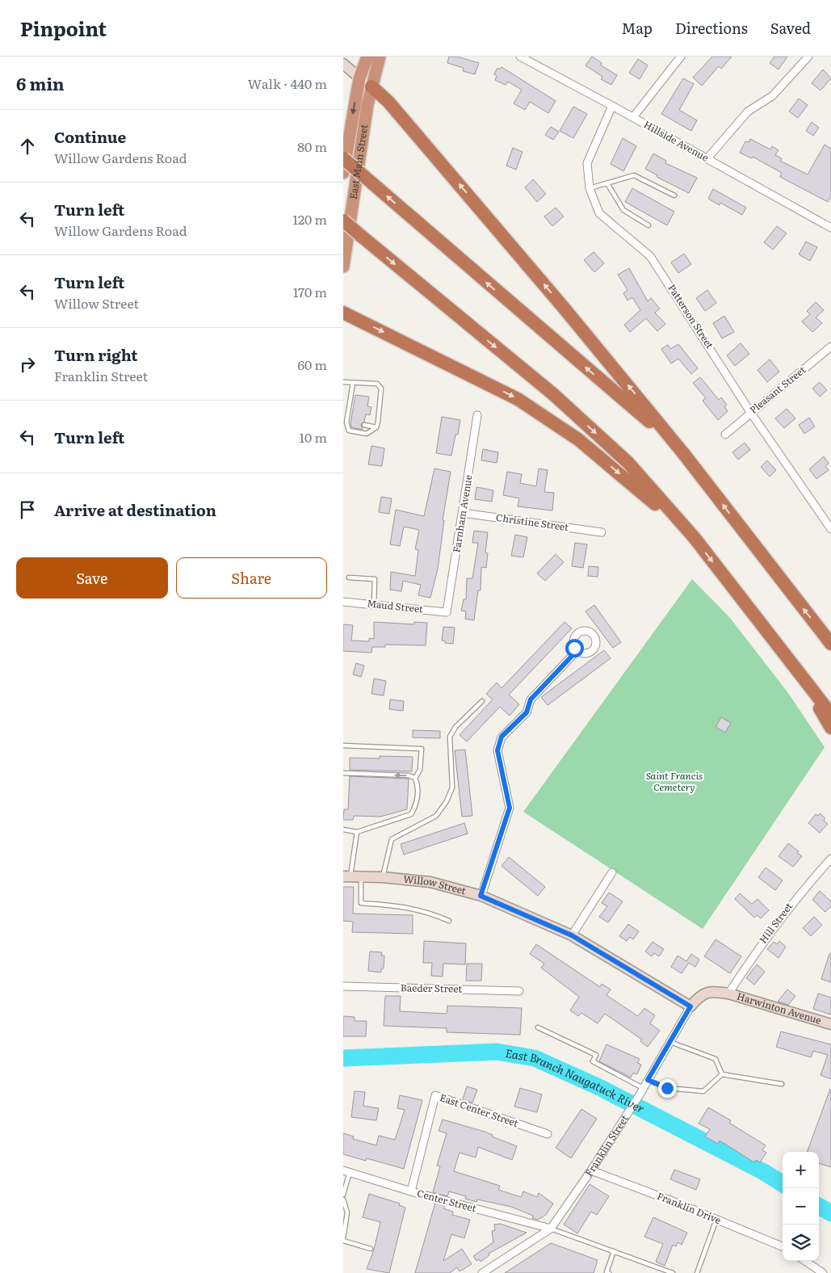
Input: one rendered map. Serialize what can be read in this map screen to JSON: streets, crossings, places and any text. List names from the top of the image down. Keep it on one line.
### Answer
{"streets":{"highway":["East Main Street"],"main road":["Willow Street","Harwinton Avenue","Franklin Street"],"street":["Hillside Avenue","Patterson Street","Pleasant Street","Farnham Avenue","Christine Street","Maud Street","Hill Street","Baeder Street","East Center Street","Center Street","Franklin Drive"]},"crossings":[["Hillside Avenue","Patterson Street"],["Patterson Street","Pleasant Street"],["Farnham Avenue","Christine Street"],["Farnham Avenue","Maud Street"],["Willow Street","Franklin Street"],["Hill Street","Harwinton Avenue"],["Hill Street","Franklin Street"],["Harwinton Avenue","Franklin Street"],["East Center Street","Center Street"],["Franklin Street","Center Street"],["Franklin Street","Franklin Drive"]],"water":["East Branch Naugatuck River"],"parks":["Saint Francis Cemetery"],"page":{"header":"Pinpoint","nav":["Map","Directions","Saved"],"heading":["6 min","Walk · 440 m"],"list":[["Continue","Willow Gardens Road","80 m"],["Turn left","Willow Gardens Road","120 m"],["Turn left","Willow Street","170 m"],["Turn right","Franklin Street","60 m"],["Turn left","10 m"],"Arrive at destination"],"buttons":["Save","Share"],"map_buttons":["+","−"]}}
